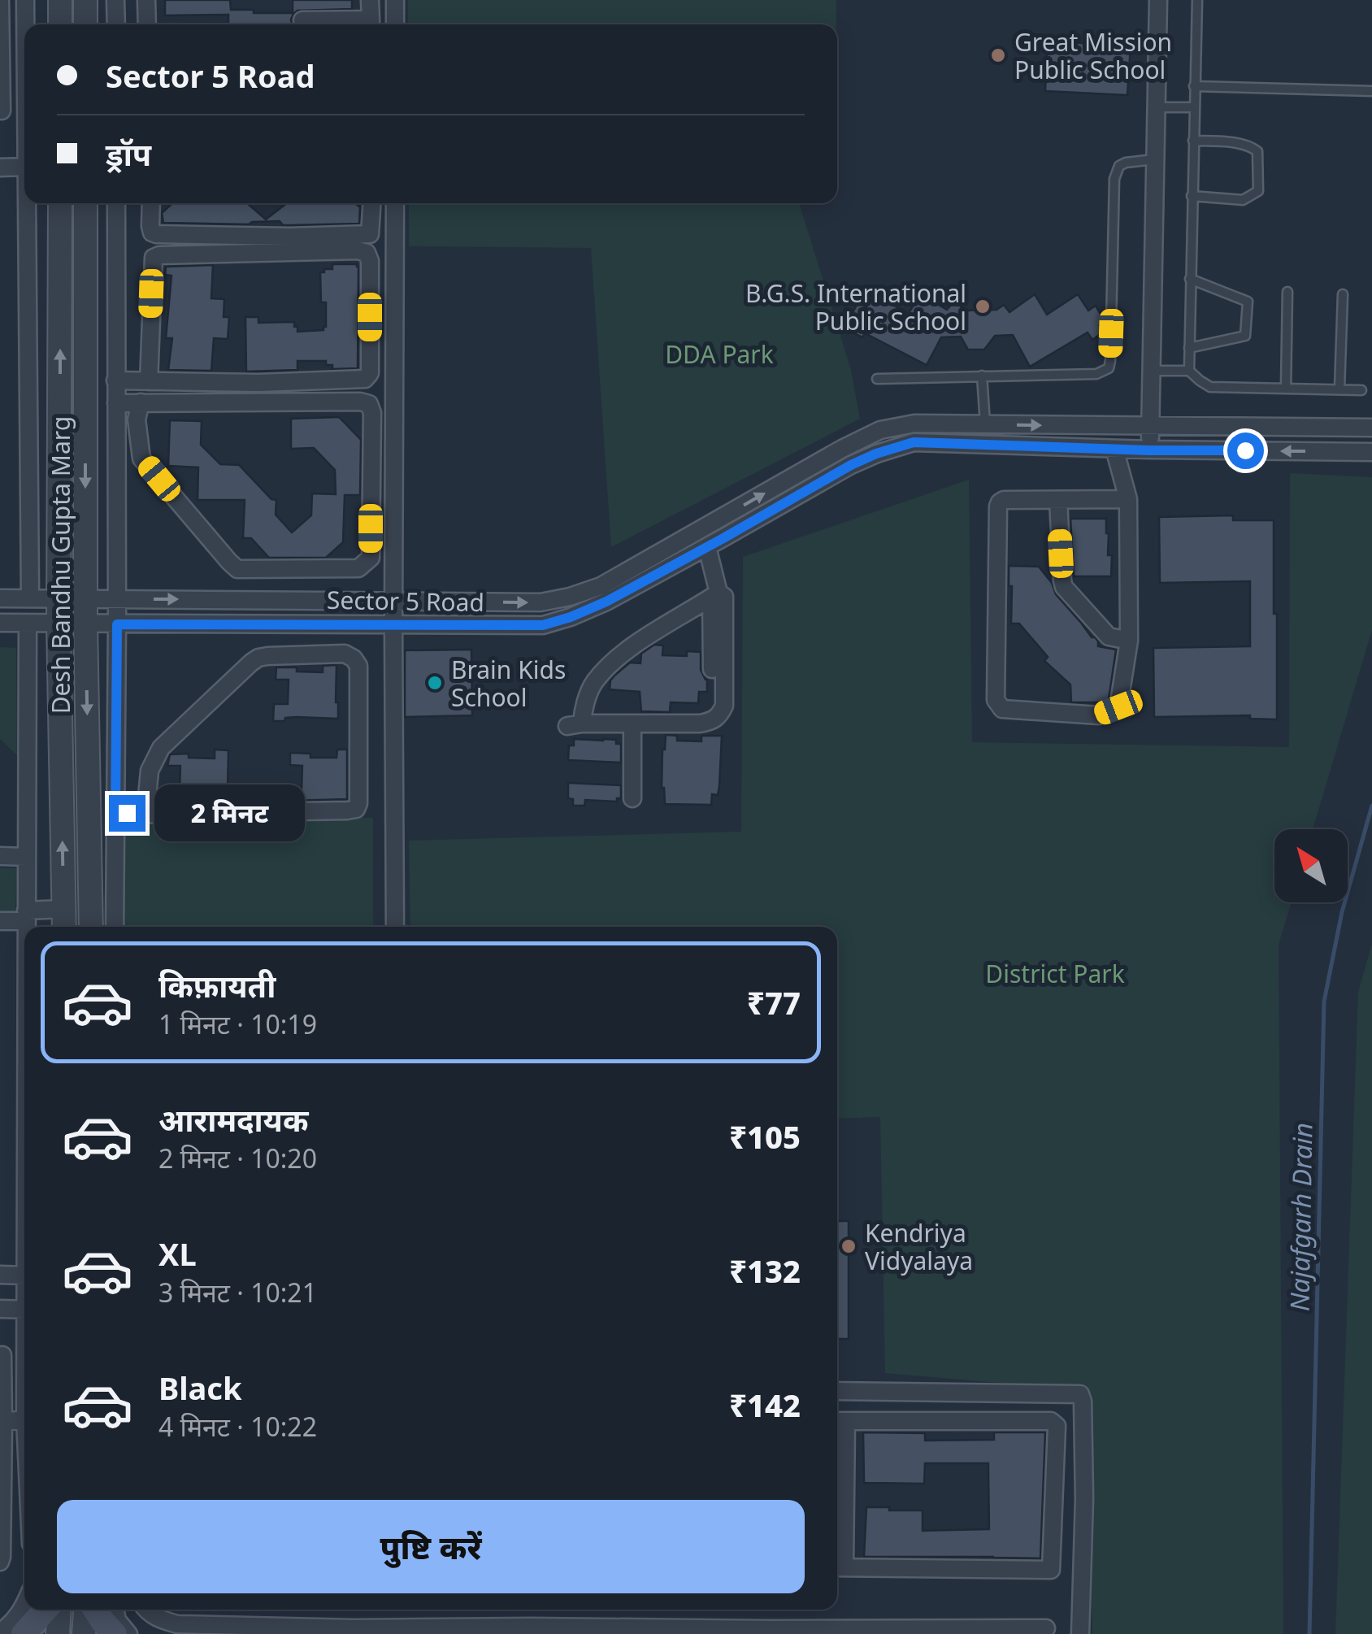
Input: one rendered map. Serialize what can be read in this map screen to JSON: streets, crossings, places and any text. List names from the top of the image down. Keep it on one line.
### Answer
{"streets":{"street":["Desh Bandhu Gupta Marg","Sector 5 Road"]},"crossings":[["Desh Bandhu Gupta Marg","Sector 5 Road"]],"water":["Najafgarh Drain"],"parks":["DDA Park","District Park"],"places":["Great Mission Public School","B.G.S. International Public School","Brain Kids School","Kendriya Vidyalaya"],"north":"top left","page":{"banner":["Sector 5 Road","ड्रॉप"],"bubble":"2 मिनट","list":[{"name":"किफ़ायती","note":"1 मिनट · 10:19","value":"₹77"},{"name":"आरामदायक","note":"2 मिनट · 10:20","value":"₹105"},{"name":"XL","note":"3 मिनट · 10:21","value":"₹132"},{"name":"Black","note":"4 मिनट · 10:22","value":"₹142"}],"buttons":"पुष्टि करें"}}
